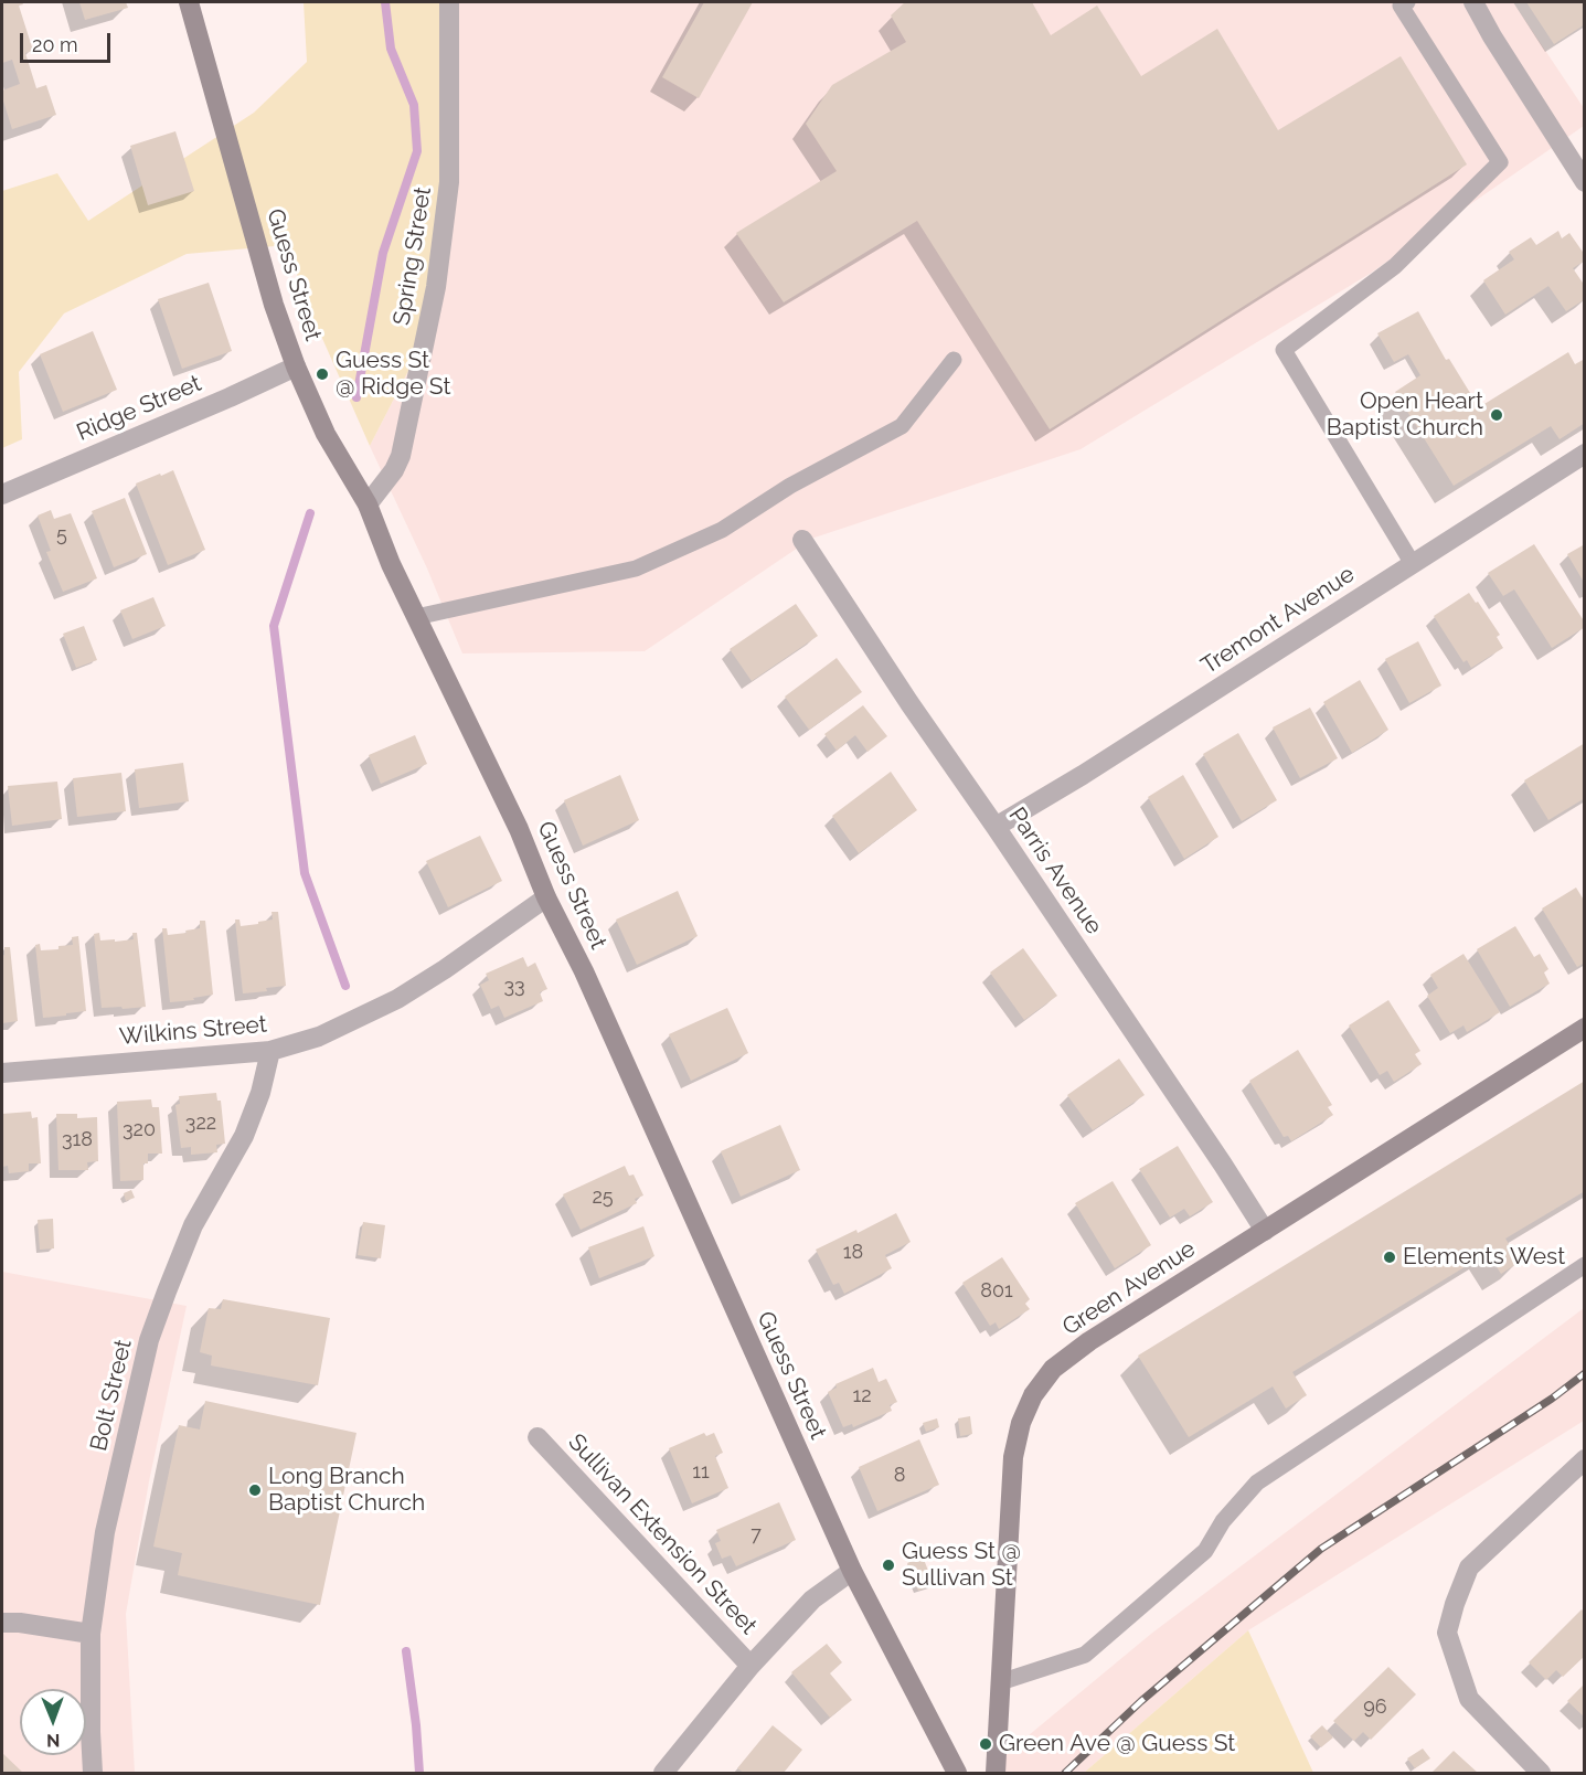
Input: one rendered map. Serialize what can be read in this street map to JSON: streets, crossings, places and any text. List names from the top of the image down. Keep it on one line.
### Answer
{"streets":{"street":["Spring Street","Guess Street","Ridge Street","Tremont Avenue","Parris Avenue","Wilkins Street","Green Avenue","Bolt Street","Sullivan Extension Street"]},"crossings":[["Spring Street","Guess Street"],["Guess Street","Ridge Street"],["Guess Street","Wilkins Street"],["Tremont Avenue","Parris Avenue"],["Parris Avenue","Green Avenue"],["Wilkins Street","Bolt Street"]],"places":["Guess St @ Ridge St","Open Heart Baptist Church","Elements West","Long Branch Baptist Church","Guess St @ Sullivan St","Green Ave @ Guess St"],"house_numbers":["5","33","322","320","318","25","18","801","12","11","8","7","96"],"scale_bar":"20 m","north":"bottom"}
